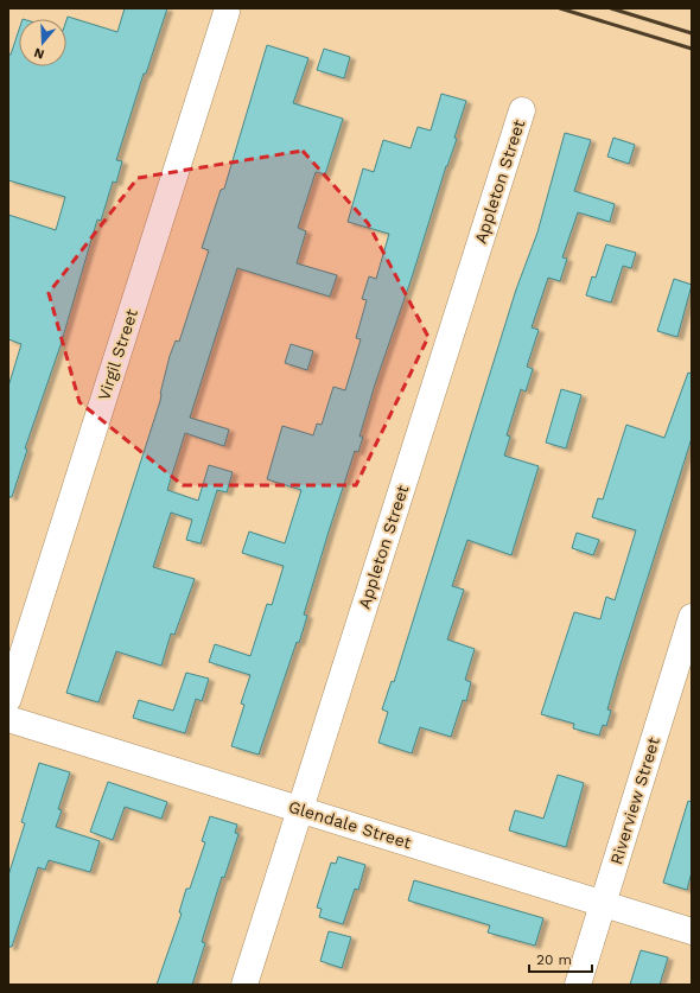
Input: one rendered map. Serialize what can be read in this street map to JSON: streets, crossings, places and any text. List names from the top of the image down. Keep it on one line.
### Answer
{"streets":{"street":["Appleton Street","Virgil Street","Riverview Street","Glendale Street"]},"crossings":[["Appleton Street","Glendale Street"],["Riverview Street","Glendale Street"]],"scale_bar":"20 m","north":"bottom"}
